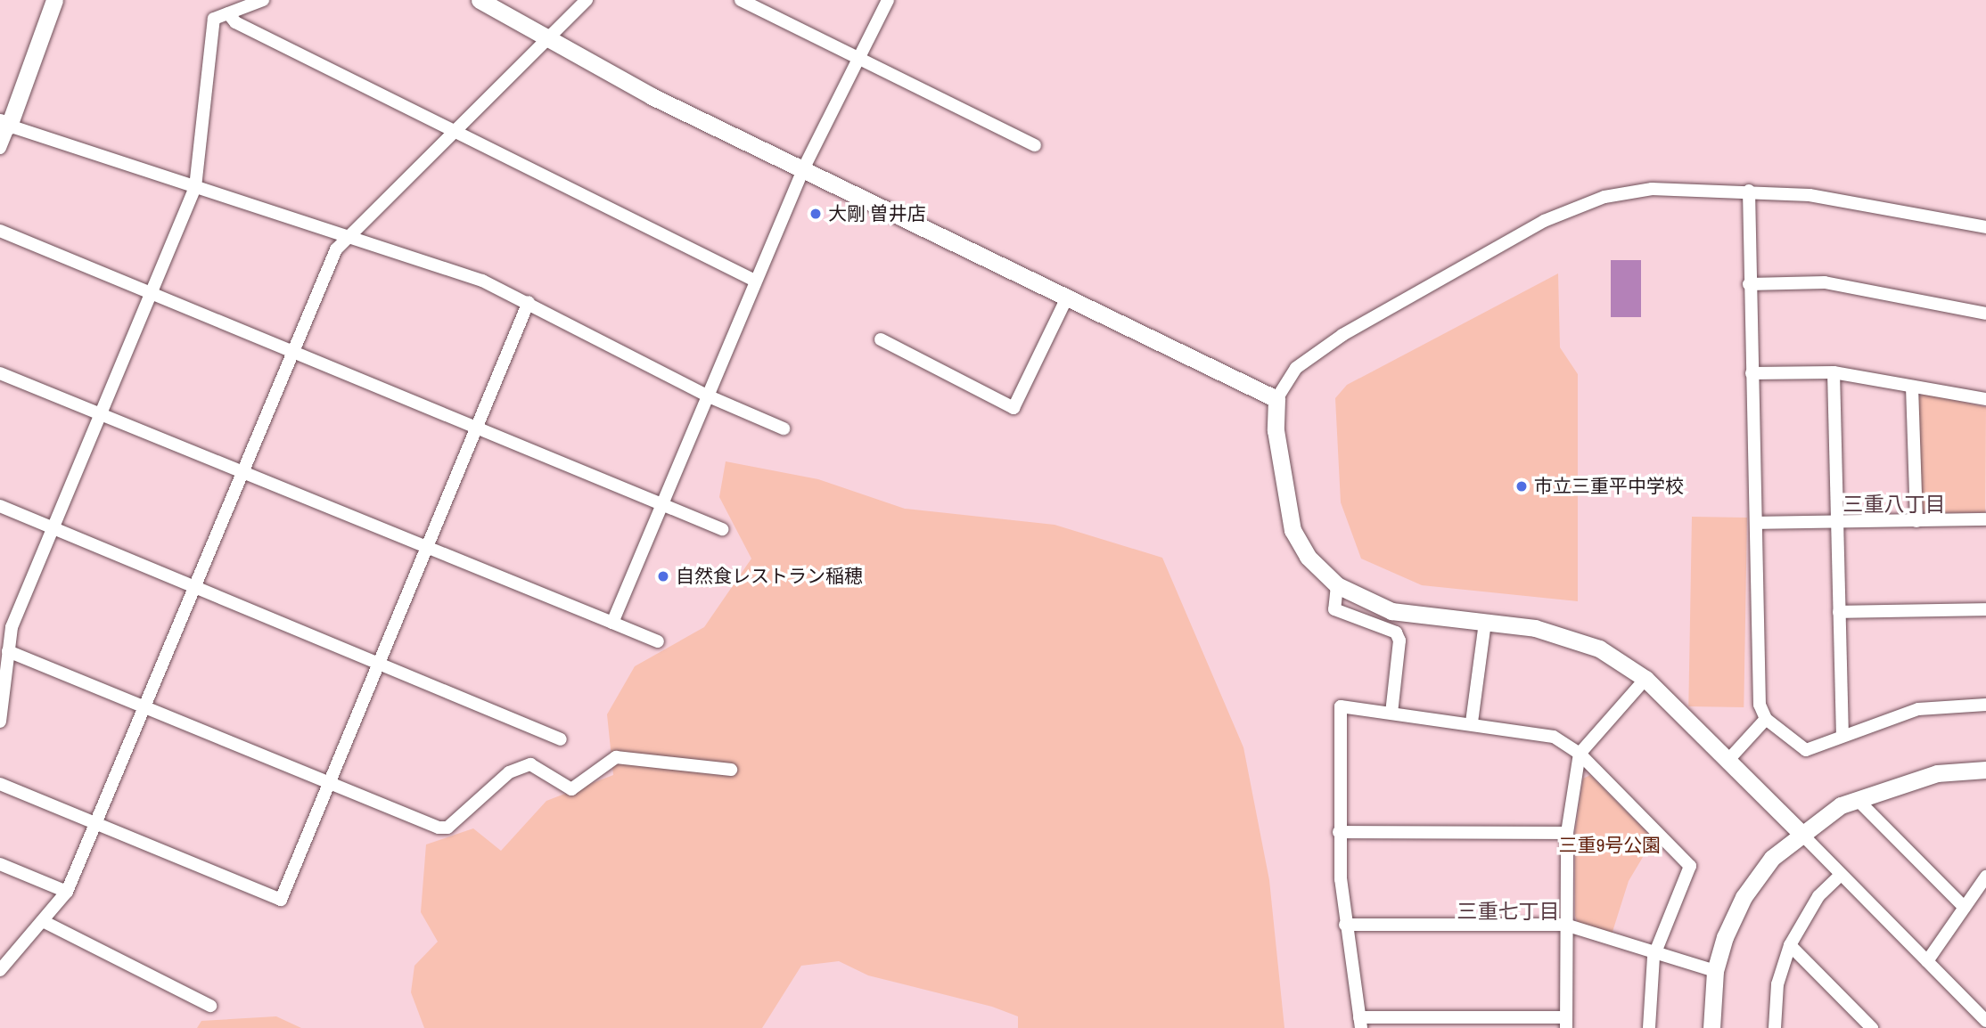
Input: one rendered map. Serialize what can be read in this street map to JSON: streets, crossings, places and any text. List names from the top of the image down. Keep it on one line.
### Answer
{"districts":["三重八丁目","三重七丁目"],"parks":["三重9号公園"],"places":["大剛 曽井店","市立三重平中学校","自然食レストラン稲穂"]}
